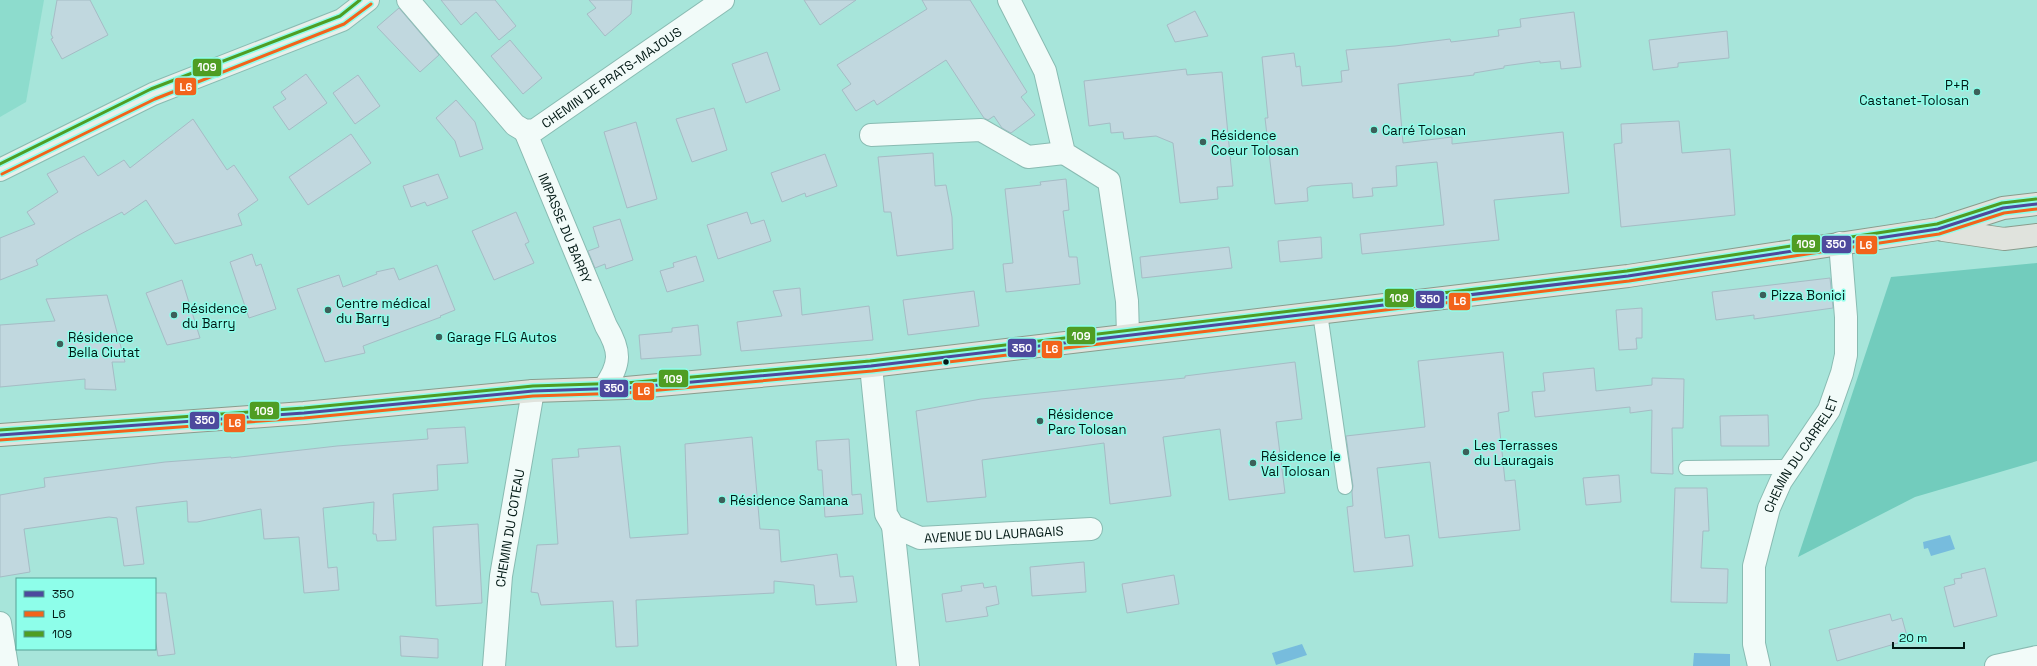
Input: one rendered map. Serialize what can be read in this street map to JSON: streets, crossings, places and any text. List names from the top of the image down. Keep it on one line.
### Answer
{"streets":{"street":["CHEMIN DE PRATS-MAJOUS","IMPASSE DU BARRY","CHEMIN DU CARRELET","CHEMIN DU COTEAU","AVENUE DU LAURAGAIS"]},"crossings":[["CHEMIN DE PRATS-MAJOUS","IMPASSE DU BARRY"]],"places":["P+R Castanet-Tolosan","Carré Tolosan","Résidence Coeur Tolosan","Pizza Bonici","Centre médical du Barry","Résidence du Barry","Garage FLG Autos","Résidence Bella Ciutat","Résidence Parc Tolosan","Les Terrasses du Lauragais","Résidence le Val Tolosan","Résidence Samana"],"lines":["transit line 109","transit line L6","transit line 350"],"legend":["350","L6","109"],"scale_bar":"20 m"}
